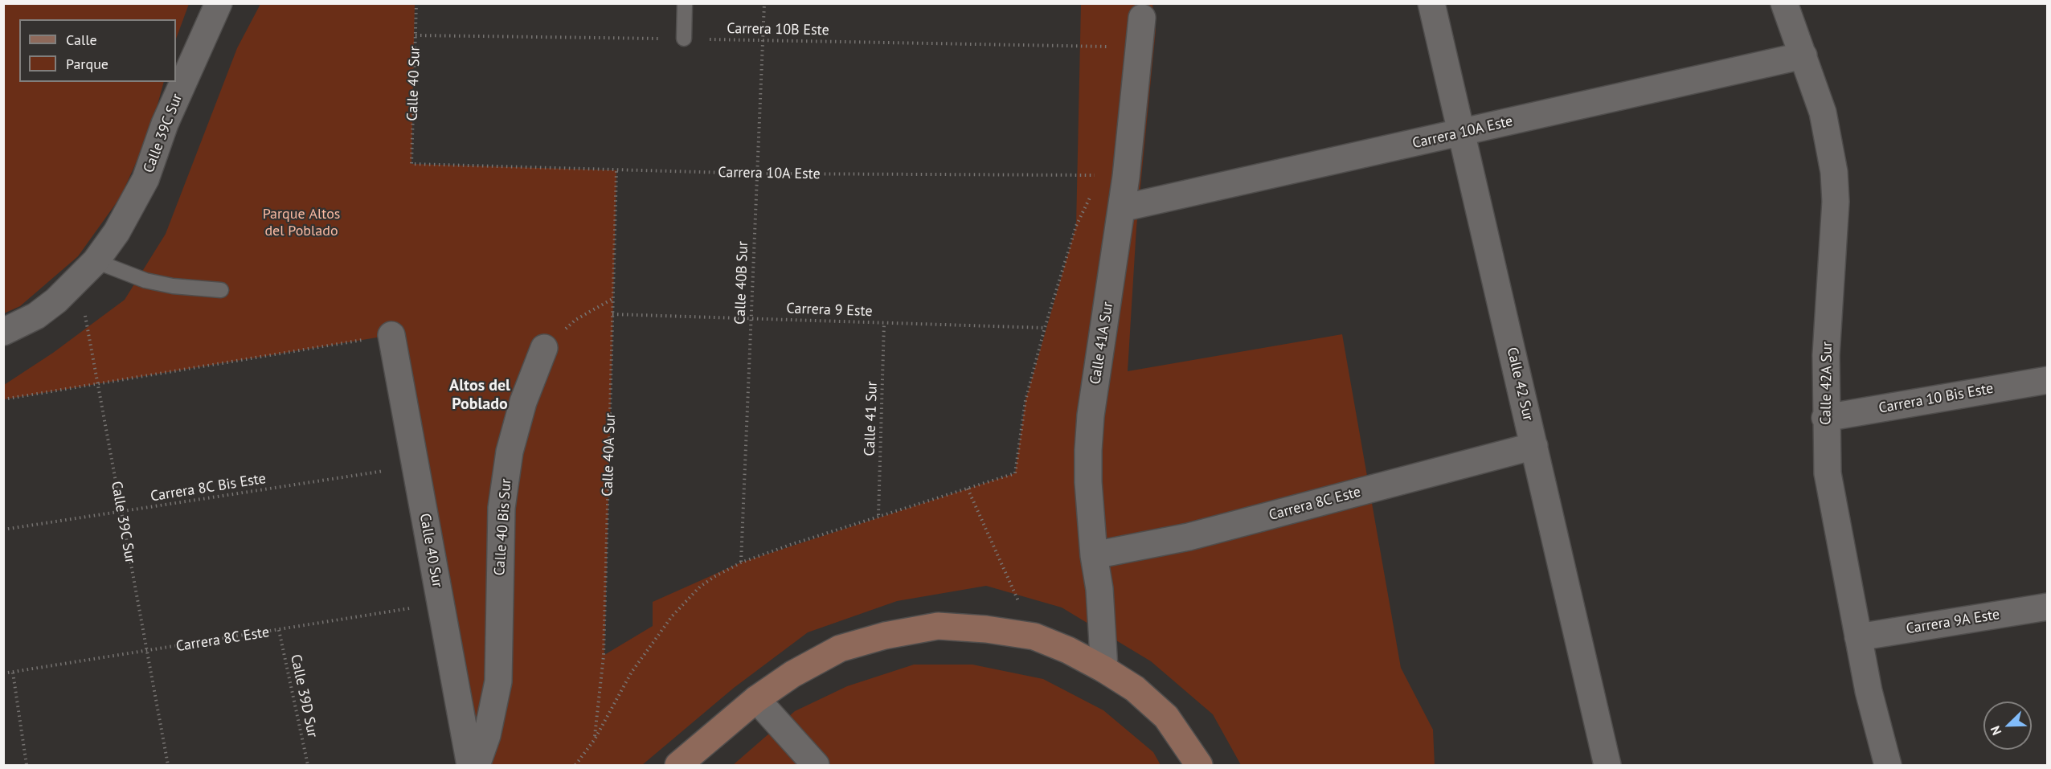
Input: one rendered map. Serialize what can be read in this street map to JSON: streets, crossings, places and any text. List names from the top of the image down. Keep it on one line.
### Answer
{"streets":{"street":["Calle 40 Sur","Carrera 10A Este","Calle 39C Sur","Calle 41A Sur","Calle 42A Sur","Calle 42 Sur","Carrera 10 Bis Este","Carrera 8C Este","Calle 40 Bis Sur","Carrera 9A Este"],"path":["Carrera 10B Este","Calle 40B Sur","Carrera 9 Este","Calle 41 Sur","Calle 40A Sur","Carrera 8C Bis Este","Calle 39D Sur"]},"crossings":[["Carrera 10B Este","Calle 40 Sur"],["Carrera 10B Este","Calle 40B Sur"],["Carrera 10B Este","Calle 41A Sur"],["Calle 40 Sur","Carrera 10A Este"],["Calle 40 Sur","Carrera 8C Bis Este"],["Calle 40 Sur","Carrera 8C Este"],["Carrera 10A Este","Calle 40B Sur"],["Carrera 10A Este","Calle 41A Sur"],["Carrera 10A Este","Calle 42A Sur"],["Carrera 10A Este","Calle 42 Sur"],["Carrera 10A Este","Calle 40A Sur"],["Calle 39C Sur","Carrera 8C Bis Este"],["Calle 39C Sur","Carrera 8C Este"],["Calle 40B Sur","Carrera 9 Este"],["Carrera 9 Este","Calle 41 Sur"],["Carrera 9 Este","Calle 40A Sur"],["Calle 41A Sur","Carrera 8C Este"],["Calle 42A Sur","Carrera 10 Bis Este"],["Calle 42A Sur","Carrera 9A Este"],["Calle 42 Sur","Carrera 8C Este"],["Carrera 8C Este","Calle 39D Sur"]],"districts":["Altos del Poblado"],"parks":["Parque Altos del Poblado"],"legend":["Calle","Parque"],"north":"bottom left"}
